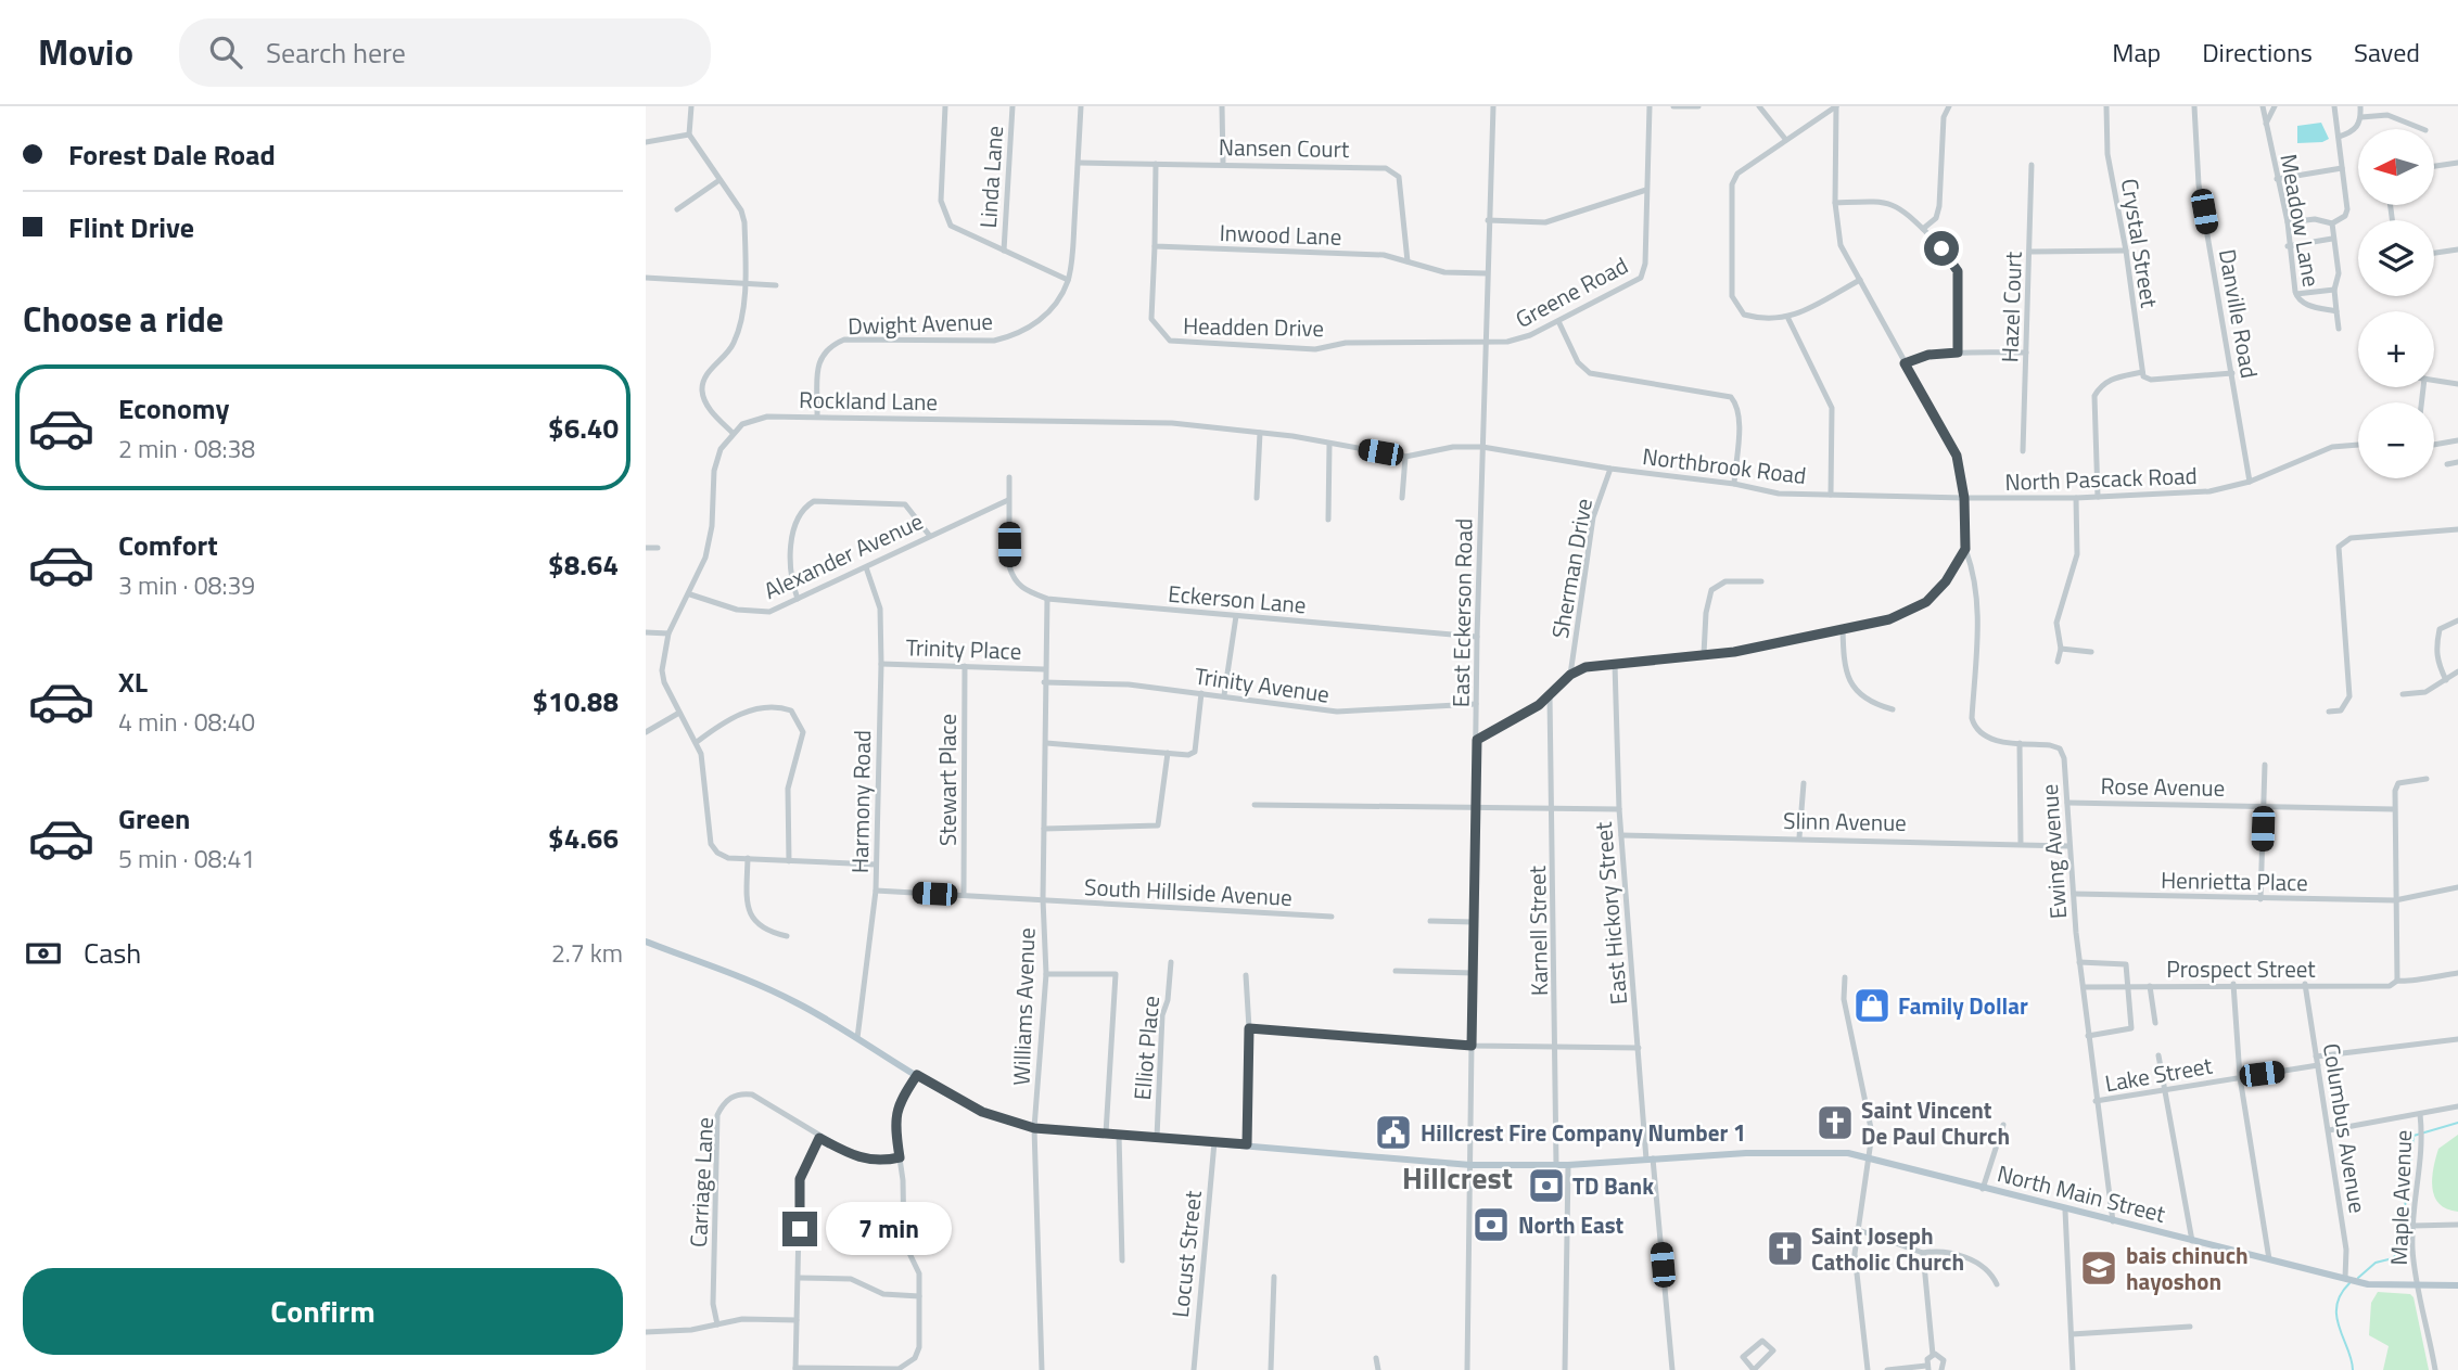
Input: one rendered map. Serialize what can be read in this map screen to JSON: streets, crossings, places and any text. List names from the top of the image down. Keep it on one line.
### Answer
{"streets":{"main road":["North Main Street"],"street":["Nansen Court","Linda Lane","Meadow Lane","Inwood Lane","Crystal Street","Greene Road","Hazel Court","Danville Road","Dwight Avenue","Headden Drive","Rockland Lane","Northbrook Road","North Pascack Road","Alexander Avenue","Sherman Drive","Eckerson Lane","East Eckerson Road","Trinity Place","Trinity Avenue","Stewart Place","Rose Avenue","Harmony Road","Slinn Avenue","Ewing Avenue","Henrietta Place","South Hillside Avenue","East Hickory Street","Karnell Street","Prospect Street","Williams Avenue","Elliot Place","Lake Street","Columbus Avenue","Carriage Lane","Maple Avenue","Locust Street"]},"crossings":[["Nansen Court","Inwood Lane"],["Nansen Court","Dwight Avenue"],["Inwood Lane","Headden Drive"],["Inwood Lane","East Eckerson Road"],["Greene Road","Headden Drive"],["Greene Road","East Eckerson Road"],["Danville Road","North Pascack Road"],["Dwight Avenue","Rockland Lane"],["Headden Drive","East Eckerson Road"],["Rockland Lane","Northbrook Road"],["Rockland Lane","East Eckerson Road"],["Northbrook Road","North Pascack Road"],["Northbrook Road","Sherman Drive"],["Northbrook Road","East Eckerson Road"],["Alexander Avenue","Eckerson Lane"],["Alexander Avenue","Harmony Road"],["Eckerson Lane","East Eckerson Road"],["Eckerson Lane","Williams Avenue"],["East Eckerson Road","Trinity Avenue"],["East Eckerson Road","North Main Street"],["Trinity Place","Stewart Place"],["Trinity Place","Harmony Road"],["Trinity Place","Williams Avenue"],["Trinity Avenue","Williams Avenue"],["Stewart Place","South Hillside Avenue"],["Rose Avenue","Ewing Avenue"],["Harmony Road","South Hillside Avenue"],["Harmony Road","North Main Street"],["Slinn Avenue","Ewing Avenue"],["Slinn Avenue","East Hickory Street"],["Ewing Avenue","Henrietta Place"],["Ewing Avenue","Prospect Street"],["Ewing Avenue","Lake Street"],["Ewing Avenue","North Main Street"],["South Hillside Avenue","Williams Avenue"],["East Hickory Street","North Main Street"],["Karnell Street","North Main Street"],["Prospect Street","Columbus Avenue"],["Williams Avenue","North Main Street"],["Elliot Place","North Main Street"],["Lake Street","Columbus Avenue"],["Columbus Avenue","North Main Street"],["North Main Street","Maple Avenue"],["North Main Street","Locust Street"]],"districts":["Hillcrest"],"places":{"shop":["Family Dollar"],"church":["Saint Vincent De Paul Church","Saint Joseph Catholic Church"],"public building":["Hillcrest Fire Company Number 1"],"bank":["TD Bank","North East"],"school or university":["bais chinuch hayoshon"]},"north":"left","page":{"header":"Movio","search":"Search here","nav":["Map","Directions","Saved"],"banner":["Forest Dale Road","Flint Drive"],"map_buttons":["+","−"],"heading":"Choose a ride","list":[{"name":"Economy","note":"2 min · 08:38","value":"$6.40"},{"name":"Comfort","note":"3 min · 08:39","value":"$8.64"},{"name":"XL","note":"4 min · 08:40","value":"$10.88"},{"name":"Green","note":"5 min · 08:41","value":"$4.66"}],"pay":["Cash","2.7 km"],"bubble":"7 min","buttons":"Confirm"}}
